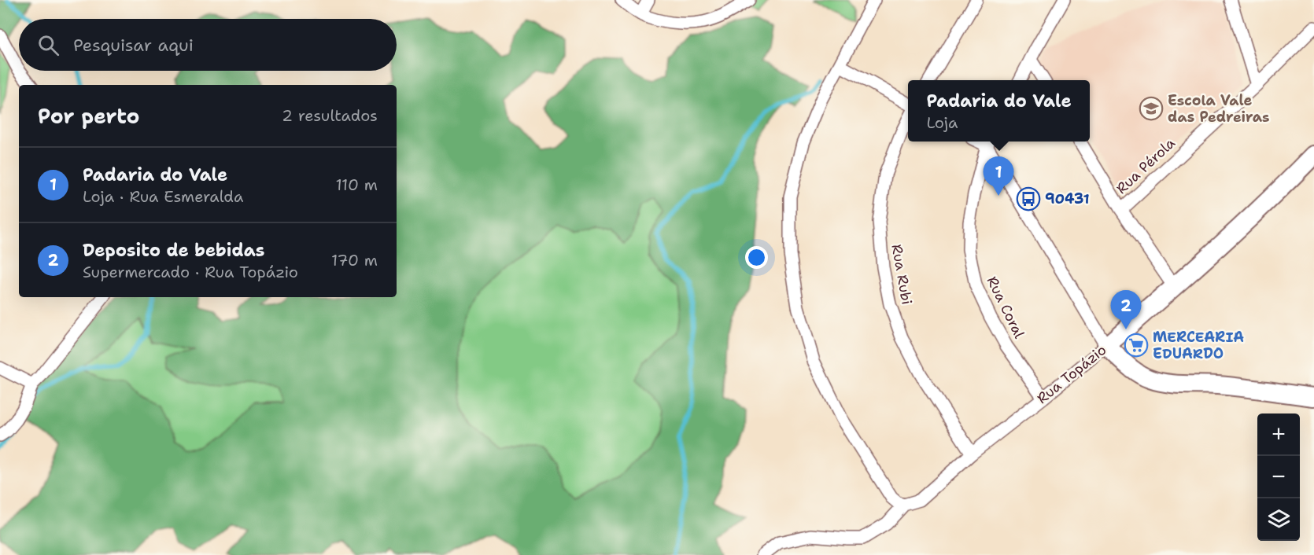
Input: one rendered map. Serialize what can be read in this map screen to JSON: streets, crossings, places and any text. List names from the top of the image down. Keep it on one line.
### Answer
{"streets":{"street":["Rua Pérola","Rua Rubi","Rua Coral","Rua Topázio"]},"crossings":[["Rua Rubi","Rua Topázio"],["Rua Coral","Rua Topázio"]],"places":{"school or university":["Escola Vale das Pedreiras"],"bus stop":["90431"],"supermarket":["MERCEARIA EDUARDO"]},"page":{"search":"Pesquisar aqui","popup":["Padaria do Vale","Loja"],"heading":["Por perto","2 resultados"],"list":[{"mark":"1","name":"Padaria do Vale","note":"Loja · Rua Esmeralda","value":"110 m"},{"mark":"2","name":"Deposito de bebidas","note":"Supermercado · Rua Topázio","value":"170 m"}],"pins":["1","2"],"map_buttons":["+","−"]}}
